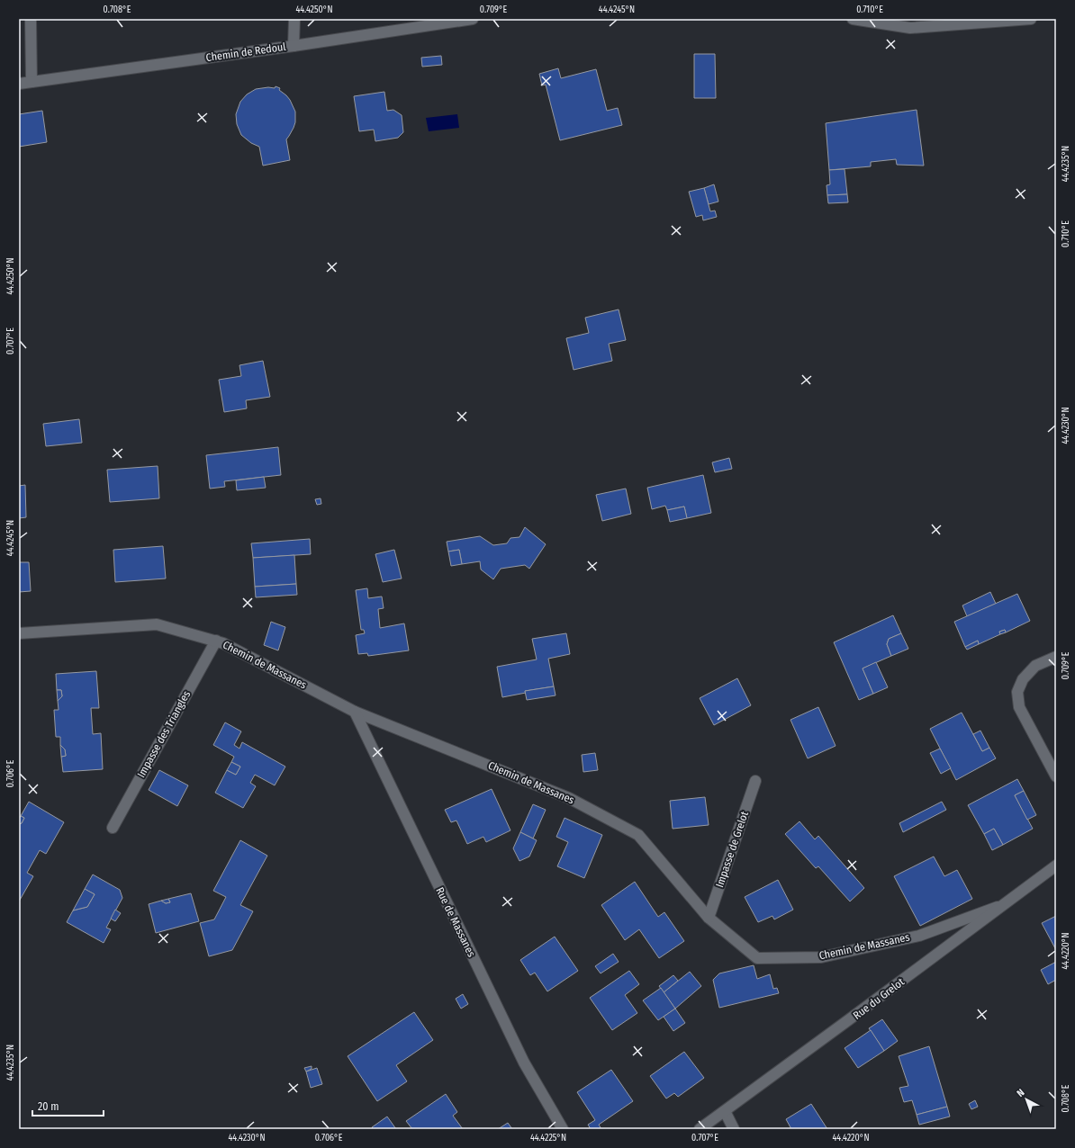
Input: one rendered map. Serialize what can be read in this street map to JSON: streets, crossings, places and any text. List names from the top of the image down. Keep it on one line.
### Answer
{"streets":{"street":["Chemin de Redoul","Chemin de Massanes","Impasse des Triangles","Impasse de Grelot","Rue de Massanes","Rue du Grelot"]},"crossings":[["Chemin de Massanes","Impasse des Triangles"],["Chemin de Massanes","Impasse de Grelot"],["Chemin de Massanes","Rue de Massanes"],["Chemin de Massanes","Rue du Grelot"]],"scale_bar":"20 m","north":"top left","coordinates":["0.708°E","44.4250°N","0.709°E","44.4245°N","0.710°E","44.4235°N","0.707°E","44.4230°N","0.706°E","44.4220°N","44.4225°N"]}
